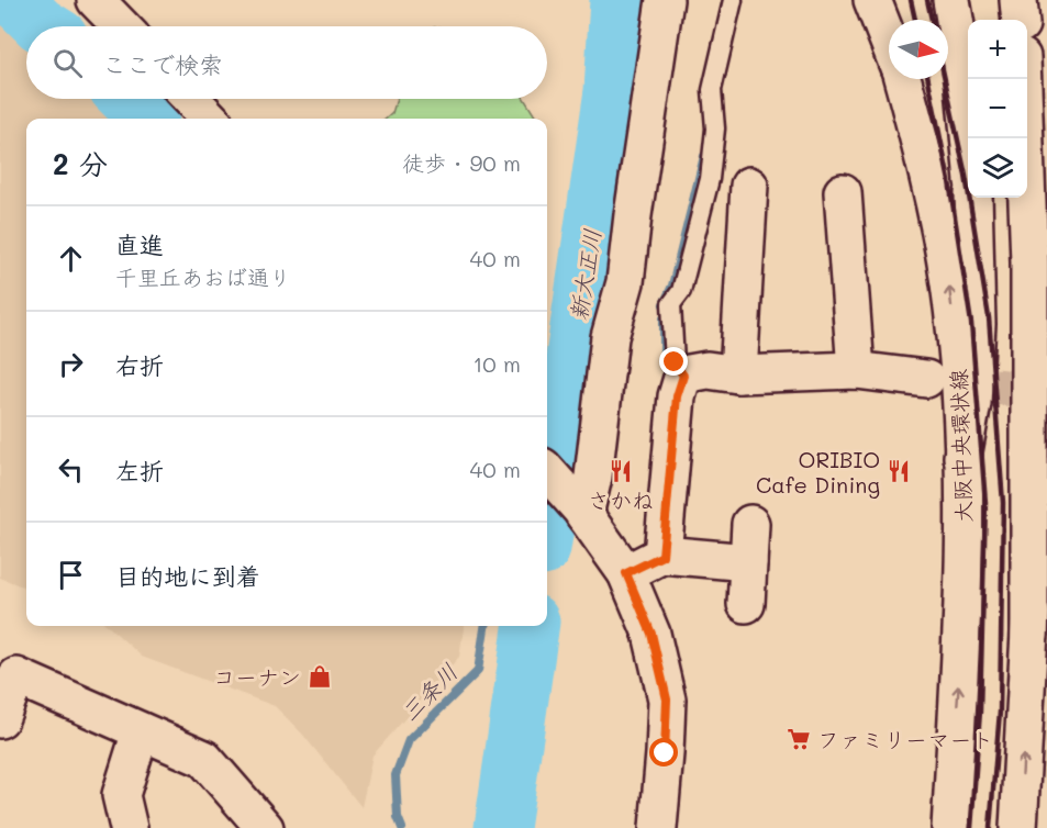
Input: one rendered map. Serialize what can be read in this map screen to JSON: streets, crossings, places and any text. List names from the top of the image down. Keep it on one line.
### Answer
{"streets":{"main road":["大阪中央環状線"]},"water":["新大正川","三条川"],"places":{"restaurant":["さかね","ORIBIO Cafe Dining"],"shop":["コーナン"],"supermarket":["ファミリーマート"]},"north":"right","page":{"map_buttons":["+","−"],"search":"ここで検索","heading":["2 分","徒歩 · 90 m"],"list":[["直進","千里丘あおば通り","40 m"],["右折","10 m"],["左折","40 m"],"目的地に到着"]}}
